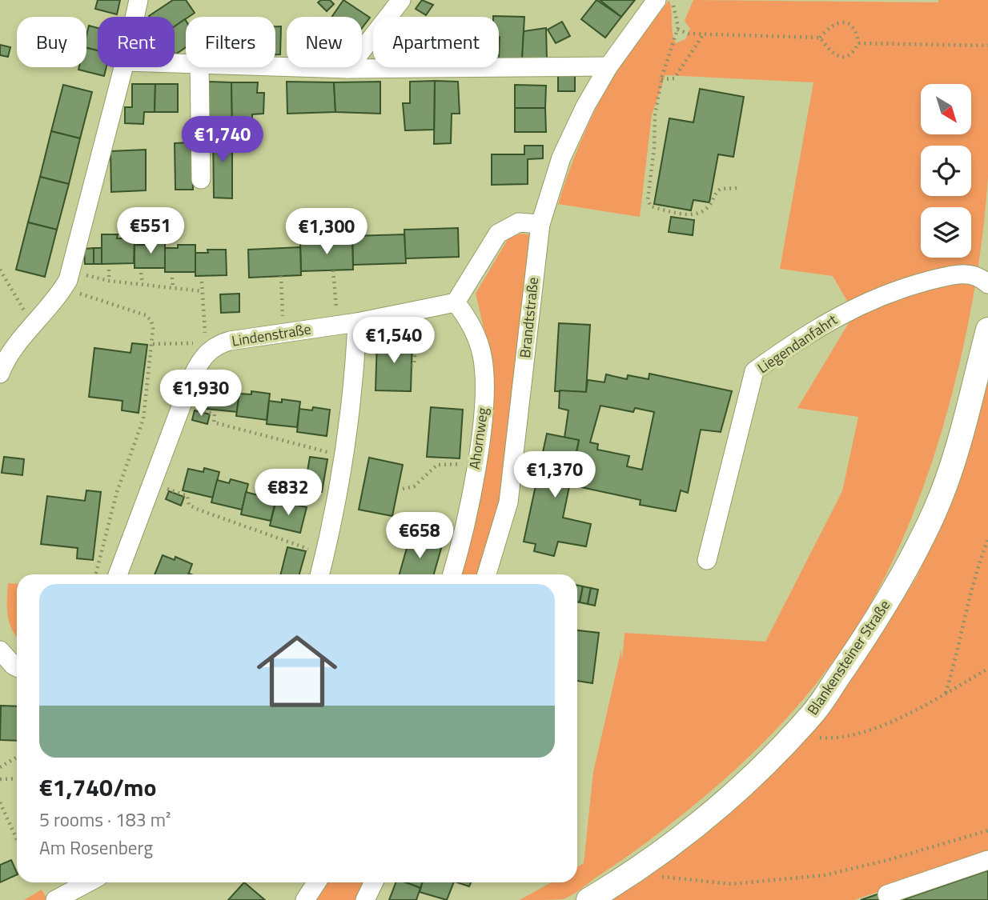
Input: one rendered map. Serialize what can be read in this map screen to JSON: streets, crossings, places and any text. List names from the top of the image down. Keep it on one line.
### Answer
{"streets":{"main road":["Blankensteiner Straße"],"street":["Brandtstraße","Lindenstraße","Liegendanfahrt","Ahornweg"]},"crossings":[["Lindenstraße","Ahornweg"]],"north":"bottom right","page":{"chip":["Buy","Rent","Filters","New","Apartment"],"price":["€1,740","€551","€1,300","€1,540","€1,930","€1,370","€832","€658"],"list":[{"name":"€1,740/mo","note":"5 rooms · 183 m² · Am Rosenberg"}]}}
